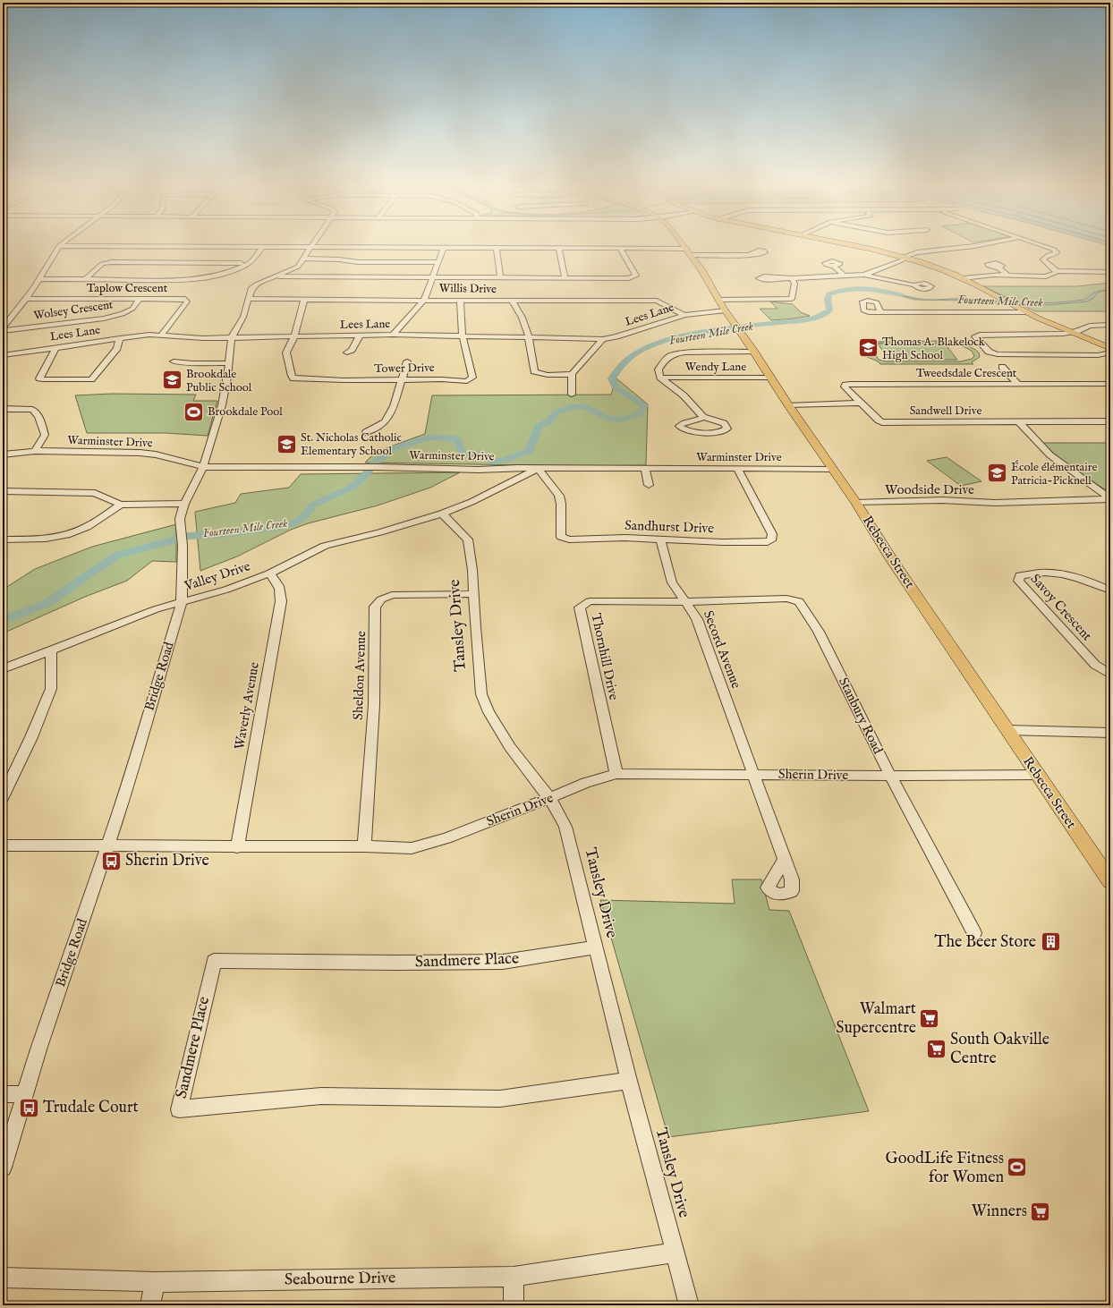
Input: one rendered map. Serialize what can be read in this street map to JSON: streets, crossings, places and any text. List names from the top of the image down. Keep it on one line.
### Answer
{"streets":{"main road":["Rebecca Street"],"street":["Taplow Crescent","Willis Drive","Wolsey Crescent","Lees Lane","Wendy Lane","Tower Drive","Tweedsdale Crescent","Sandwell Drive","Warminster Drive","Woodside Drive","Sandhurst Drive","Valley Drive","Savoy Crescent","Tansley Drive","Secord Avenue","Thornhill Drive","Sheldon Avenue","Bridge Road","Waverly Avenue","Stanbury Road","Sherin Drive","Sandmere Place","Seabourne Drive"]},"crossings":[["Taplow Crescent","Wolsey Crescent"],["Taplow Crescent","Lees Lane"],["Willis Drive","Lees Lane"],["Willis Drive","Bridge Road"],["Lees Lane","Tower Drive"],["Lees Lane","Rebecca Street"],["Lees Lane","Bridge Road"],["Wendy Lane","Rebecca Street"],["Tweedsdale Crescent","Sandwell Drive"],["Warminster Drive","Sandhurst Drive"],["Warminster Drive","Rebecca Street"],["Warminster Drive","Valley Drive"],["Warminster Drive","Tansley Drive"],["Warminster Drive","Bridge Road"],["Woodside Drive","Rebecca Street"],["Sandhurst Drive","Secord Avenue"],["Rebecca Street","Sherin Drive"],["Valley Drive","Tansley Drive"],["Valley Drive","Bridge Road"],["Valley Drive","Waverly Avenue"],["Tansley Drive","Sheldon Avenue"],["Tansley Drive","Sherin Drive"],["Tansley Drive","Sandmere Place"],["Tansley Drive","Seabourne Drive"],["Secord Avenue","Thornhill Drive"],["Secord Avenue","Stanbury Road"],["Secord Avenue","Sherin Drive"],["Thornhill Drive","Stanbury Road"],["Thornhill Drive","Sherin Drive"],["Sheldon Avenue","Sherin Drive"],["Bridge Road","Sherin Drive"],["Waverly Avenue","Sherin Drive"],["Stanbury Road","Sherin Drive"]],"water":["Fourteen Mile Creek"],"places":{"school or university":["Thomas A. Blakelock High School","Brookdale Public School","St. Nicholas Catholic Elementary School","École élémentaire Patricia-Picknell"],"sports":["Brookdale Pool","GoodLife Fitness for Women"],"bus stop":["Sherin Drive","Trudale Court"],"building":["The Beer Store"],"supermarket":["Walmart Supercentre","South Oakville Centre","Winners"]}}
